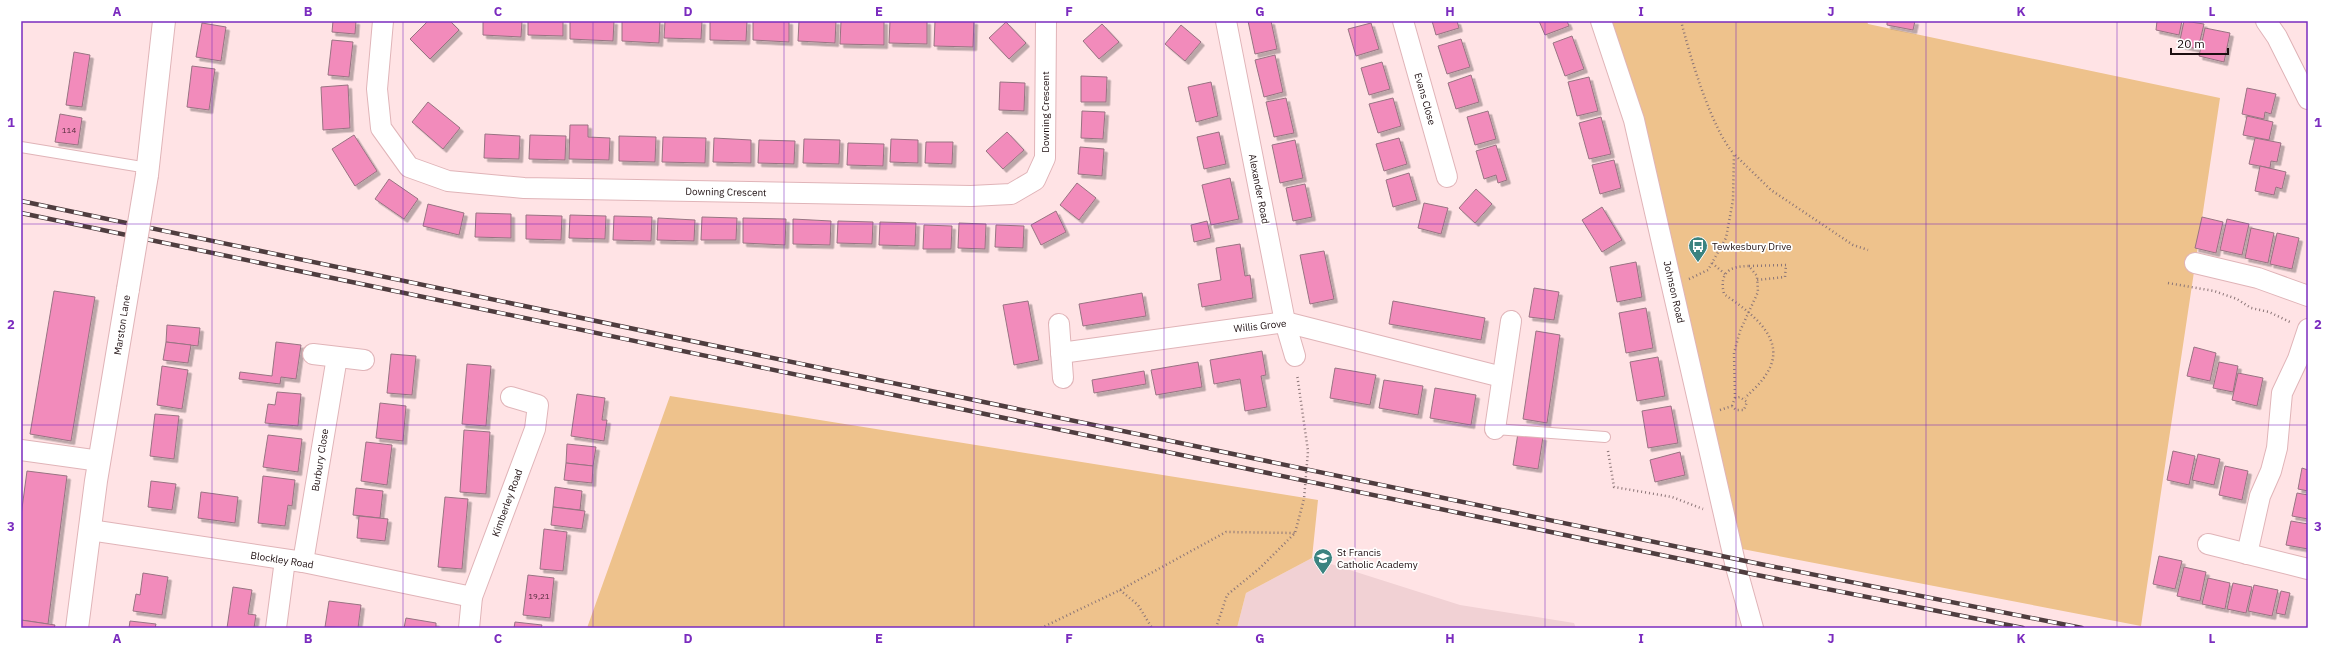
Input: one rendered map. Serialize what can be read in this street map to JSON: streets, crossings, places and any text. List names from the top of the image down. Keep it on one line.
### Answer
{"streets":{"street":["Evans Close","Downing Crescent","Alexander Road","Johnson Road","Marston Lane","Willis Grove","Burbury Close","Kimberley Road","Blockley Road"]},"crossings":[["Alexander Road","Willis Grove"],["Marston Lane","Blockley Road"],["Burbury Close","Blockley Road"],["Kimberley Road","Blockley Road"]],"places":{"bus stop":["Tewkesbury Drive"],"school or university":["St Francis Catholic Academy"]},"house_numbers":["114","19,21"],"scale_bar":"20 m","grid":{"columns":["A","B","C","D","E","F","G","H","I","J","K","L"],"rows":["1","2","3"]}}
